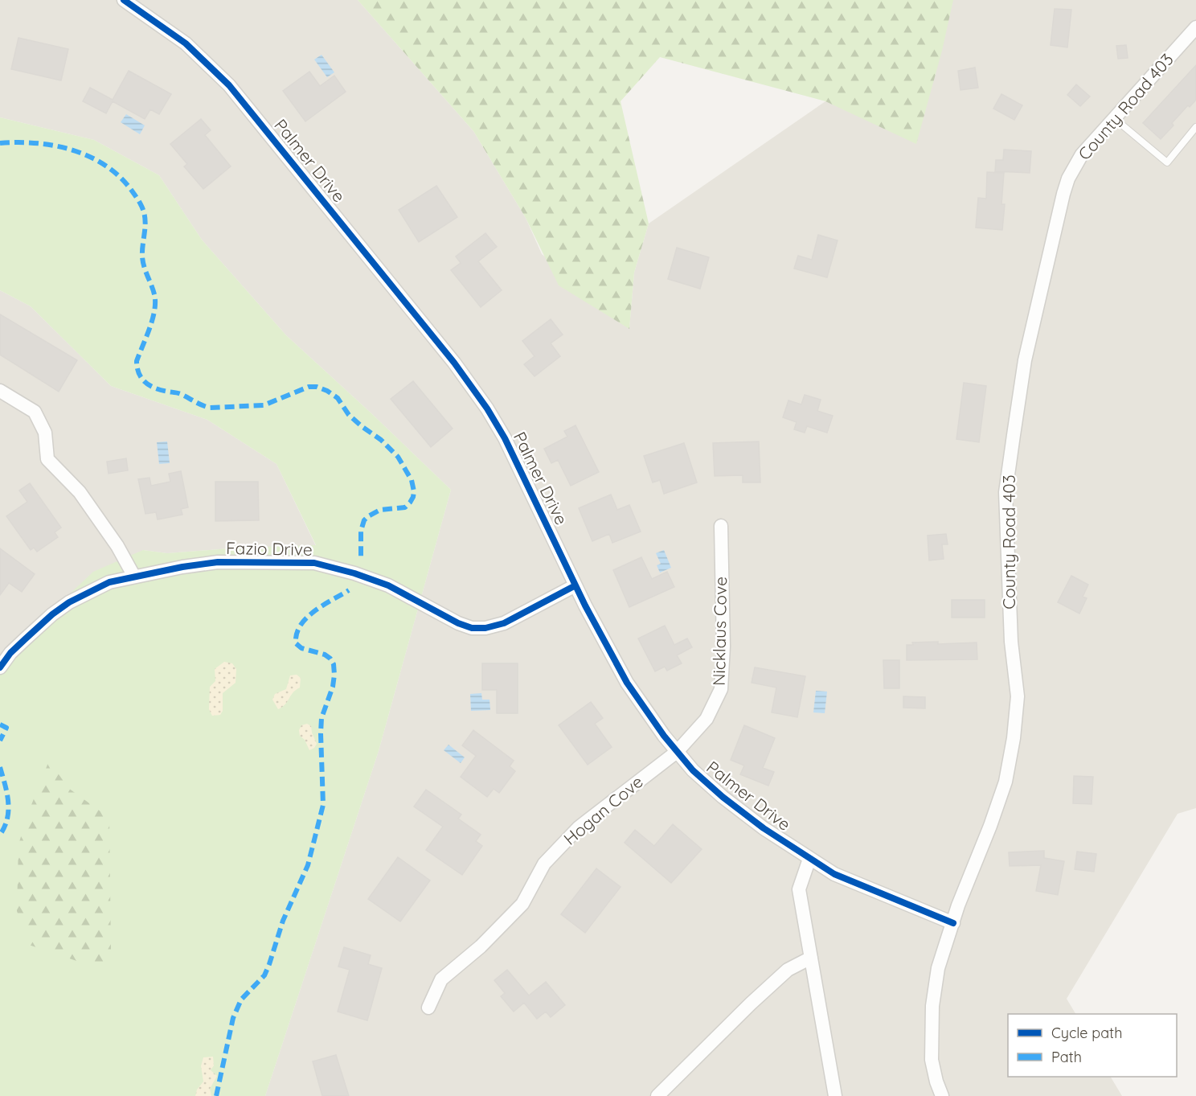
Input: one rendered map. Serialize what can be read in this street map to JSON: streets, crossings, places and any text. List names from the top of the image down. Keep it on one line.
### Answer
{"streets":{"street":["County Road 403","Palmer Drive","Fazio Drive","Nicklaus Cove","Hogan Cove"]},"crossings":[["County Road 403","Palmer Drive"],["Palmer Drive","Fazio Drive"],["Palmer Drive","Nicklaus Cove"],["Palmer Drive","Hogan Cove"],["Nicklaus Cove","Hogan Cove"]],"legend":["Cycle path","Path"]}
